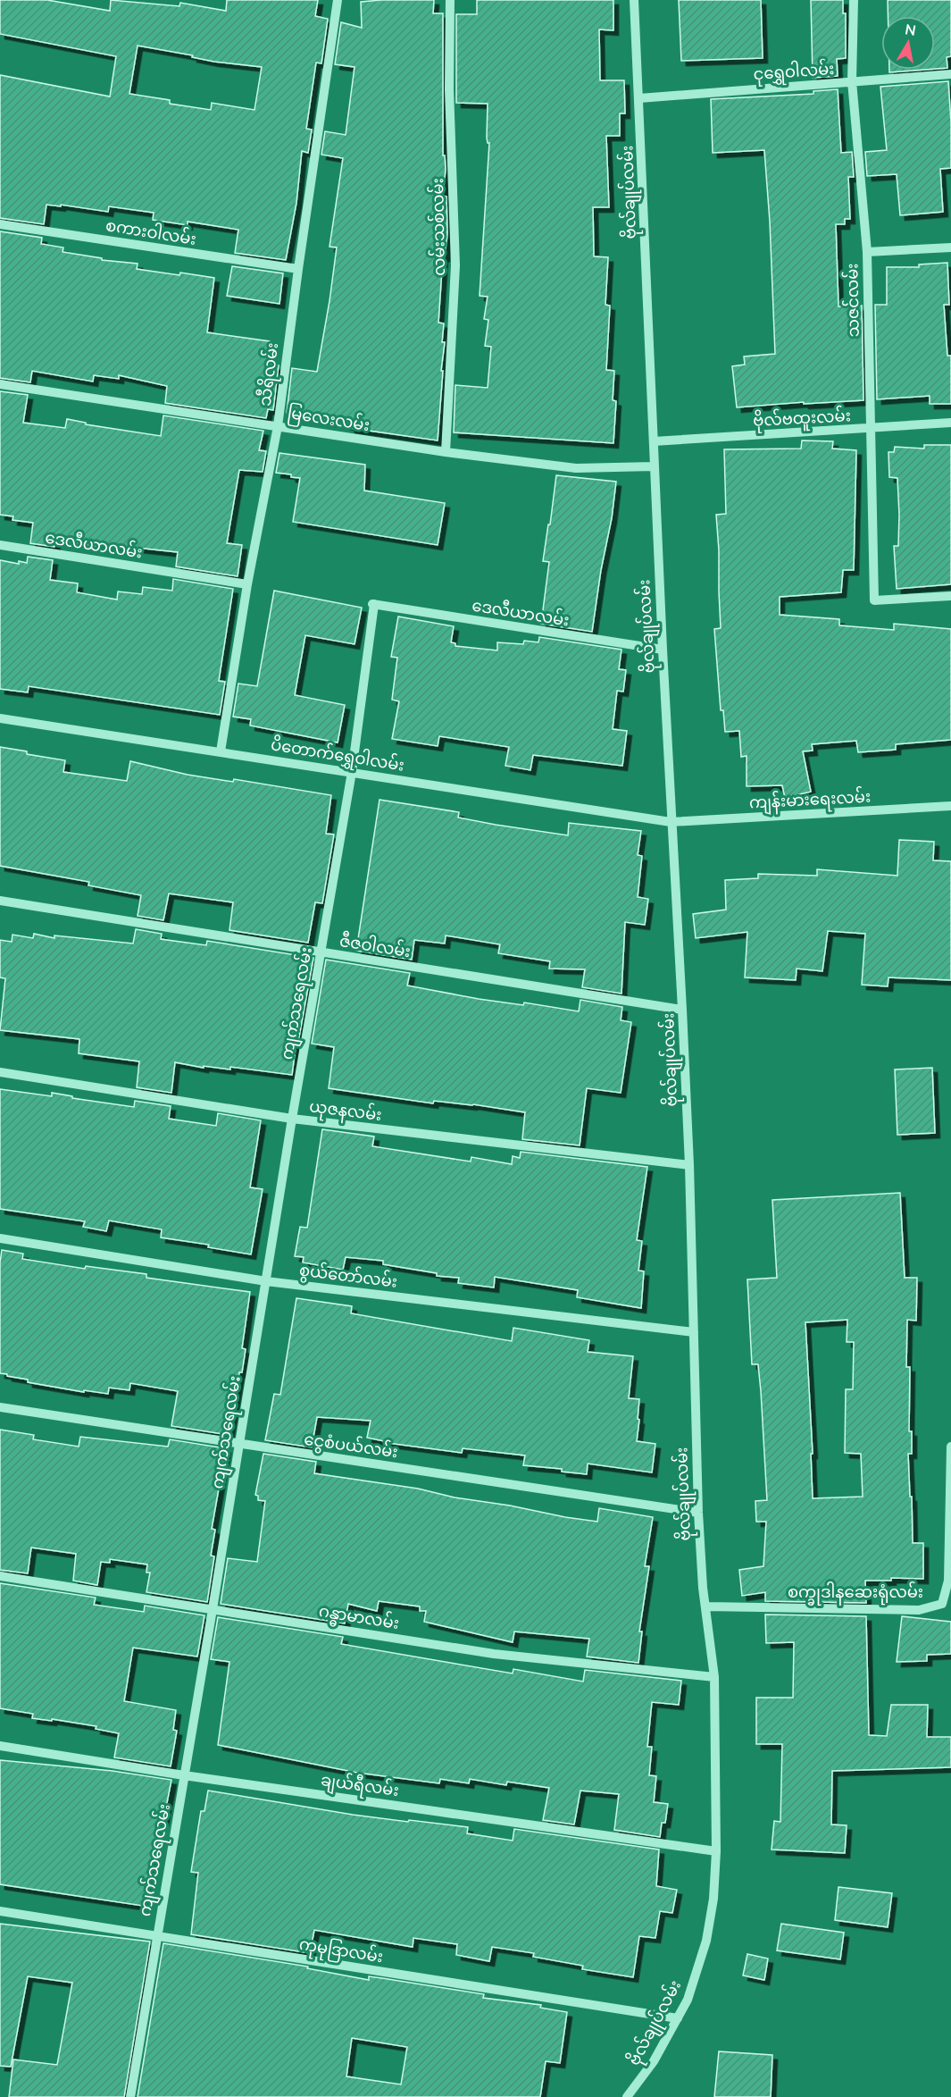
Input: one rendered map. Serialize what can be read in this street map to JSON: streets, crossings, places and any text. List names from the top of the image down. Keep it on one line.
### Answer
{"streets":{"street":["ငုရွှေဝါလမ်း","ဗိုလ်ချုပ်လမ်း","လမ်းသစ်လမ်း","စကားဝါလမ်း","သဇင်လမ်း","သီရိလမ်း","ဗိုလ်ဗထူးလမ်း","မြလေးလမ်း","ဒေလီယာလမ်း","ပိတောက်ရွှေဝါလမ်း","ကျန်းမားရေးလမ်း","ဇီဇဝါလမ်း","ကျက်သရေလမ်း","ယုဇနလမ်း","စွယ်တော်လမ်း","ငွေစံပယ်လမ်း","စက္ခုဒါနဆေးရုံလမ်း","ဂန္ဓာမာလမ်း","ချယ်ရီလမ်း","ကုမုဒြာလမ်း"]},"crossings":[["ငုရွှေဝါလမ်း","ဗိုလ်ချုပ်လမ်း"],["ငုရွှေဝါလမ်း","သဇင်လမ်း"],["ဗိုလ်ချုပ်လမ်း","ဗိုလ်ဗထူးလမ်း"],["ဗိုလ်ချုပ်လမ်း","မြလေးလမ်း"],["ဗိုလ်ချုပ်လမ်း","ဒေလီယာလမ်း"],["ဗိုလ်ချုပ်လမ်း","ပိတောက်ရွှေဝါလမ်း"],["ဗိုလ်ချုပ်လမ်း","ကျန်းမားရေးလမ်း"],["ဗိုလ်ချုပ်လမ်း","ဇီဇဝါလမ်း"],["ဗိုလ်ချုပ်လမ်း","ယုဇနလမ်း"],["ဗိုလ်ချုပ်လမ်း","စွယ်တော်လမ်း"],["ဗိုလ်ချုပ်လမ်း","ငွေစံပယ်လမ်း"],["ဗိုလ်ချုပ်လမ်း","စက္ခုဒါနဆေးရုံလမ်း"],["ဗိုလ်ချုပ်လမ်း","ဂန္ဓာမာလမ်း"],["ဗိုလ်ချုပ်လမ်း","ချယ်ရီလမ်း"],["ဗိုလ်ချုပ်လမ်း","ကုမုဒြာလမ်း"],["လမ်းသစ်လမ်း","မြလေးလမ်း"],["စကားဝါလမ်း","သီရိလမ်း"],["သဇင်လမ်း","ဗိုလ်ဗထူးလမ်း"],["သီရိလမ်း","မြလေးလမ်း"],["သီရိလမ်း","ဒေလီယာလမ်း"],["သီရိလမ်း","ပိတောက်ရွှေဝါလမ်း"],["ဒေလီယာလမ်း","ပိတောက်ရွှေဝါလမ်း"],["ဒေလီယာလမ်း","ကျက်သရေလမ်း"],["ပိတောက်ရွှေဝါလမ်း","ကျန်းမားရေးလမ်း"],["ပိတောက်ရွှေဝါလမ်း","ကျက်သရေလမ်း"],["ဇီဇဝါလမ်း","ကျက်သရေလမ်း"],["ကျက်သရေလမ်း","ယုဇနလမ်း"],["ကျက်သရေလမ်း","စွယ်တော်လမ်း"],["ကျက်သရေလမ်း","ငွေစံပယ်လမ်း"],["ကျက်သရေလမ်း","ဂန္ဓာမာလမ်း"],["ကျက်သရေလမ်း","ချယ်ရီလမ်း"],["ကျက်သရေလမ်း","ကုမုဒြာလမ်း"]],"north":"top"}
